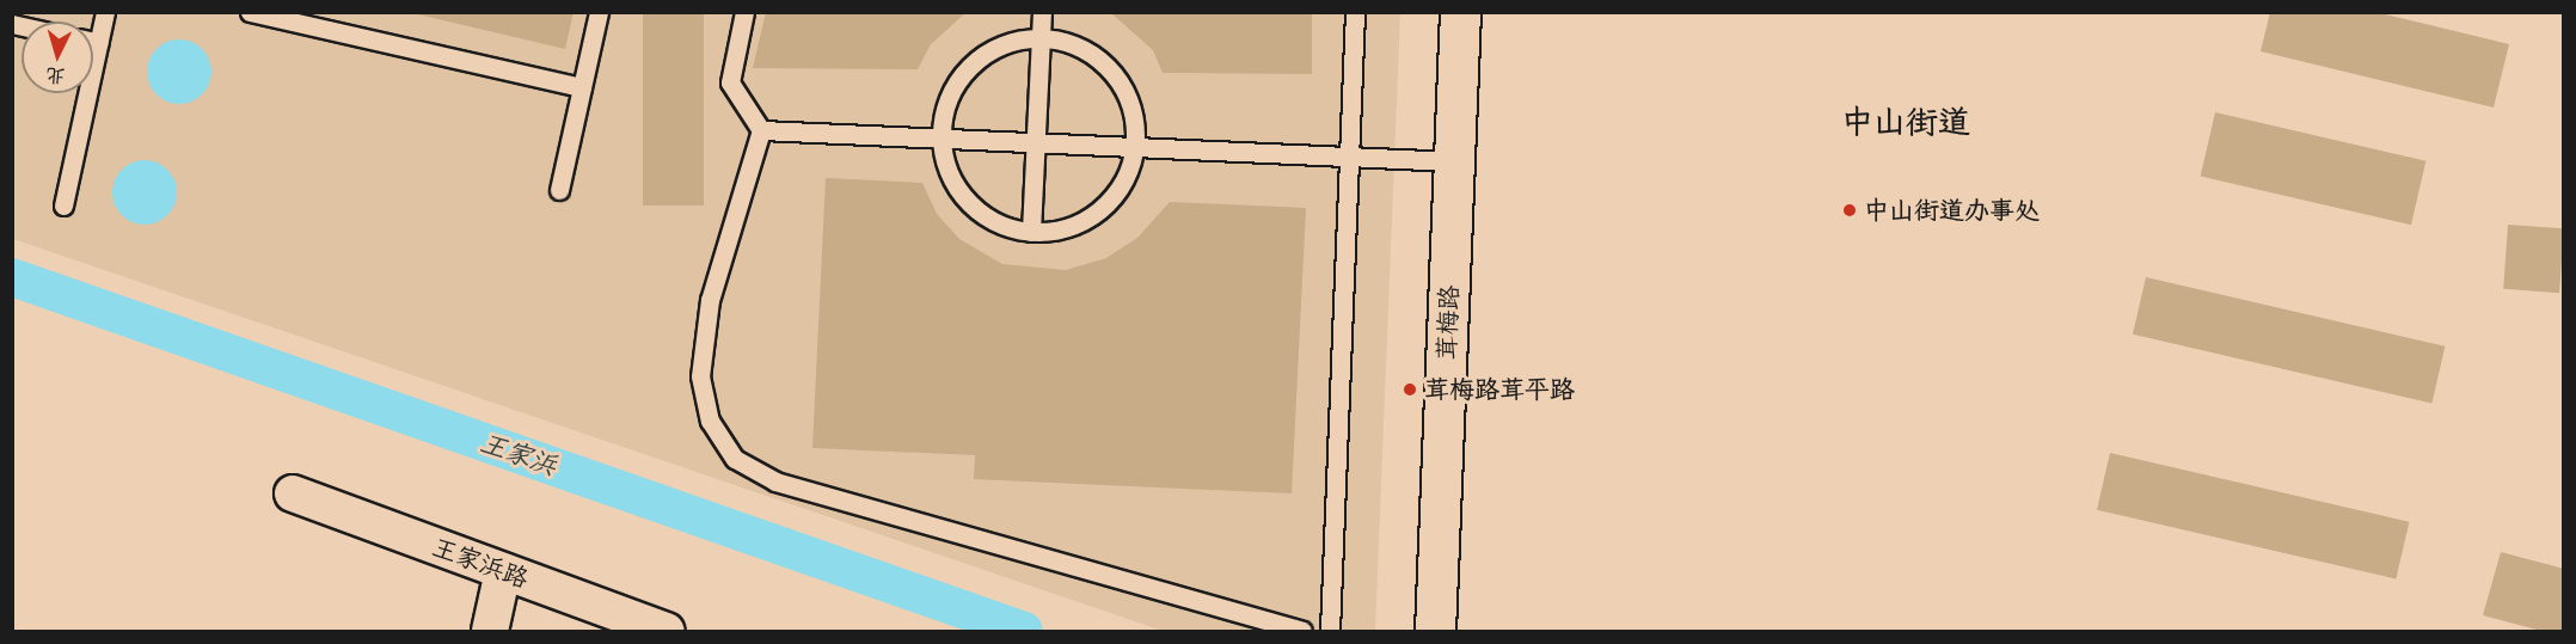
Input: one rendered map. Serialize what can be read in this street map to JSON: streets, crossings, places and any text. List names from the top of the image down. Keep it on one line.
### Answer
{"streets":{"street":["茸梅路","王家浜路"]},"districts":["中山街道"],"water":["王家浜"],"places":["中山街道办事处","茸梅路茸平路"],"north":"bottom"}
